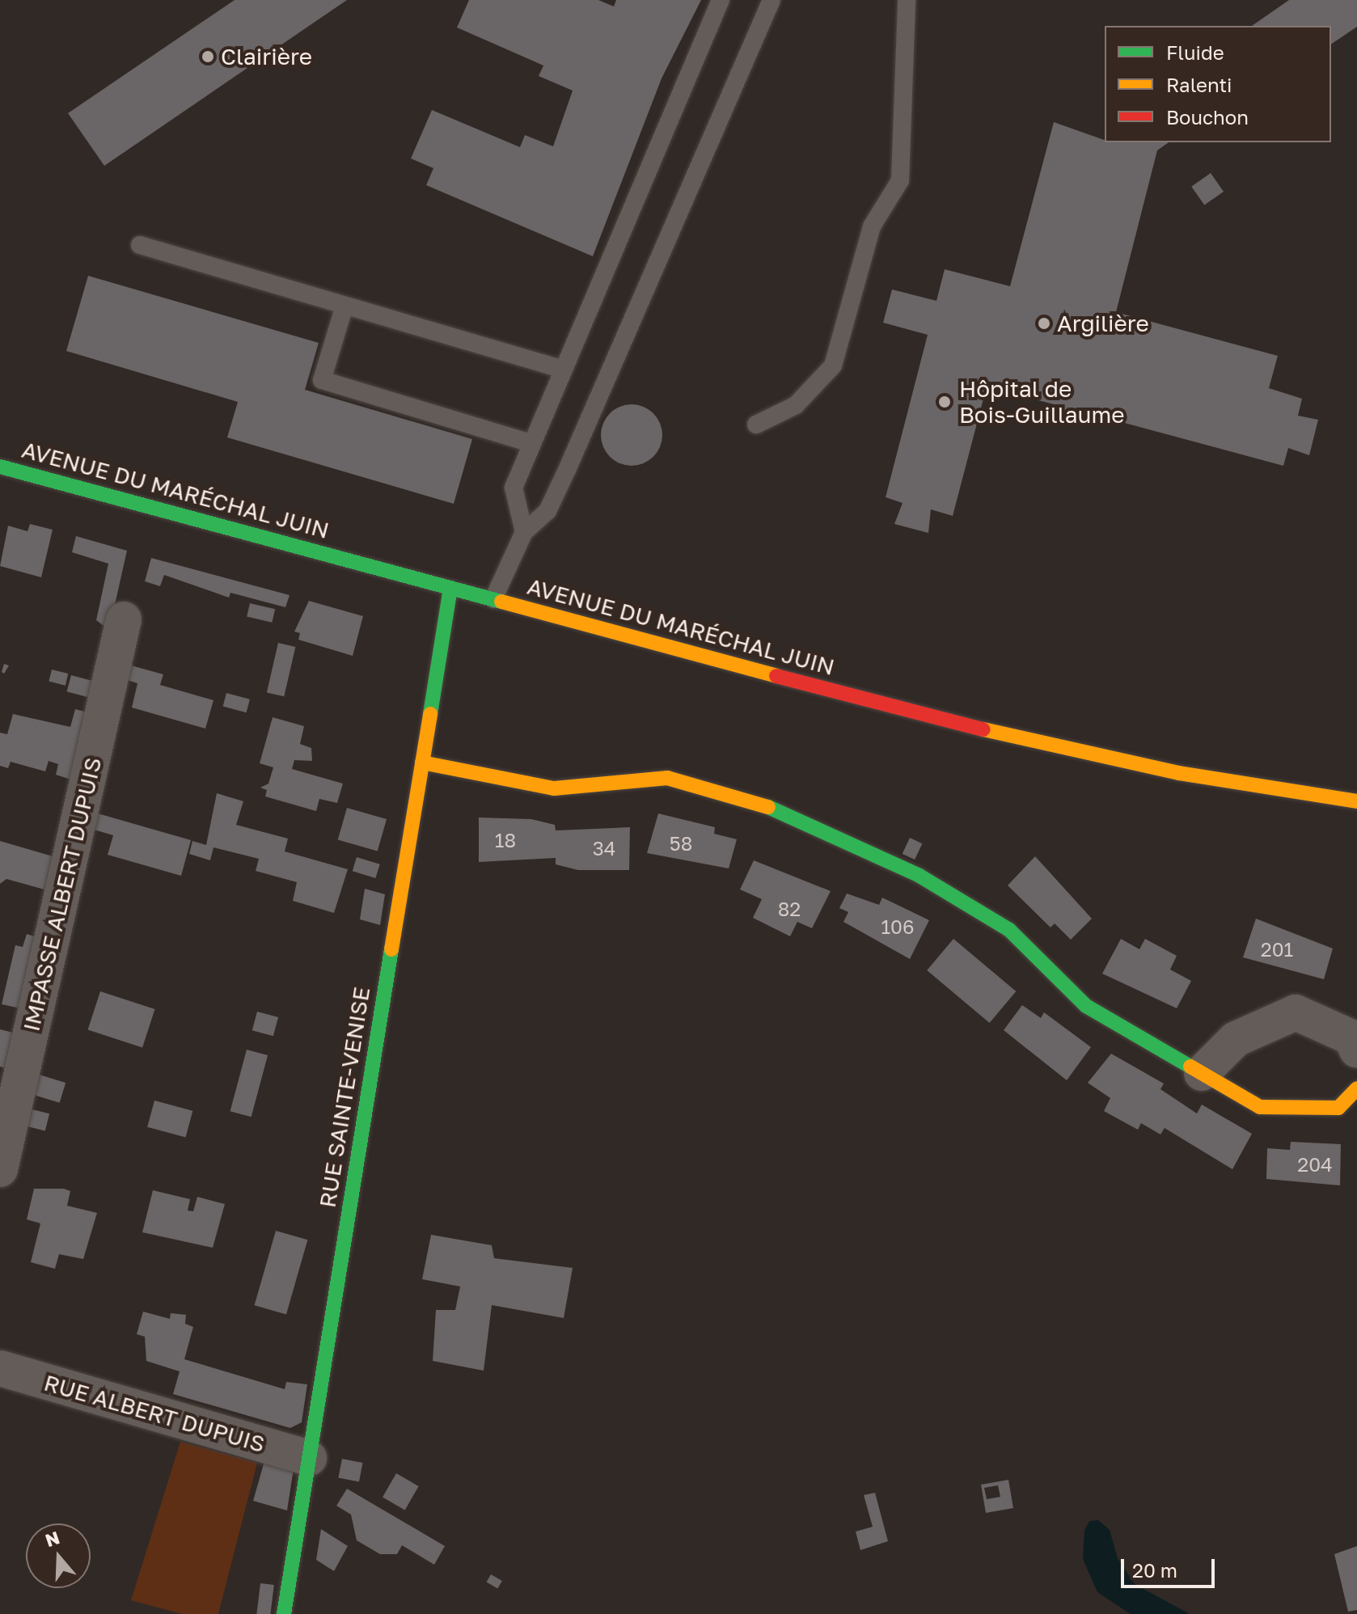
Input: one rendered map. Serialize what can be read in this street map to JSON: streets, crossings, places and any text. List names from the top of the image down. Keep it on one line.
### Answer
{"streets":{"street":["AVENUE DU MARÉCHAL JUIN","IMPASSE ALBERT DUPUIS","RUE SAINTE-VENISE","RUE ALBERT DUPUIS"]},"crossings":[["AVENUE DU MARÉCHAL JUIN","RUE SAINTE-VENISE"],["RUE SAINTE-VENISE","RUE ALBERT DUPUIS"]],"places":["Clairière","Argilière","Hôpital de Bois-Guillaume"],"house_numbers":["18","58","34","82","106","201","204"],"legend":["Fluide","Ralenti","Bouchon"],"scale_bar":"20 m","north":"top"}
